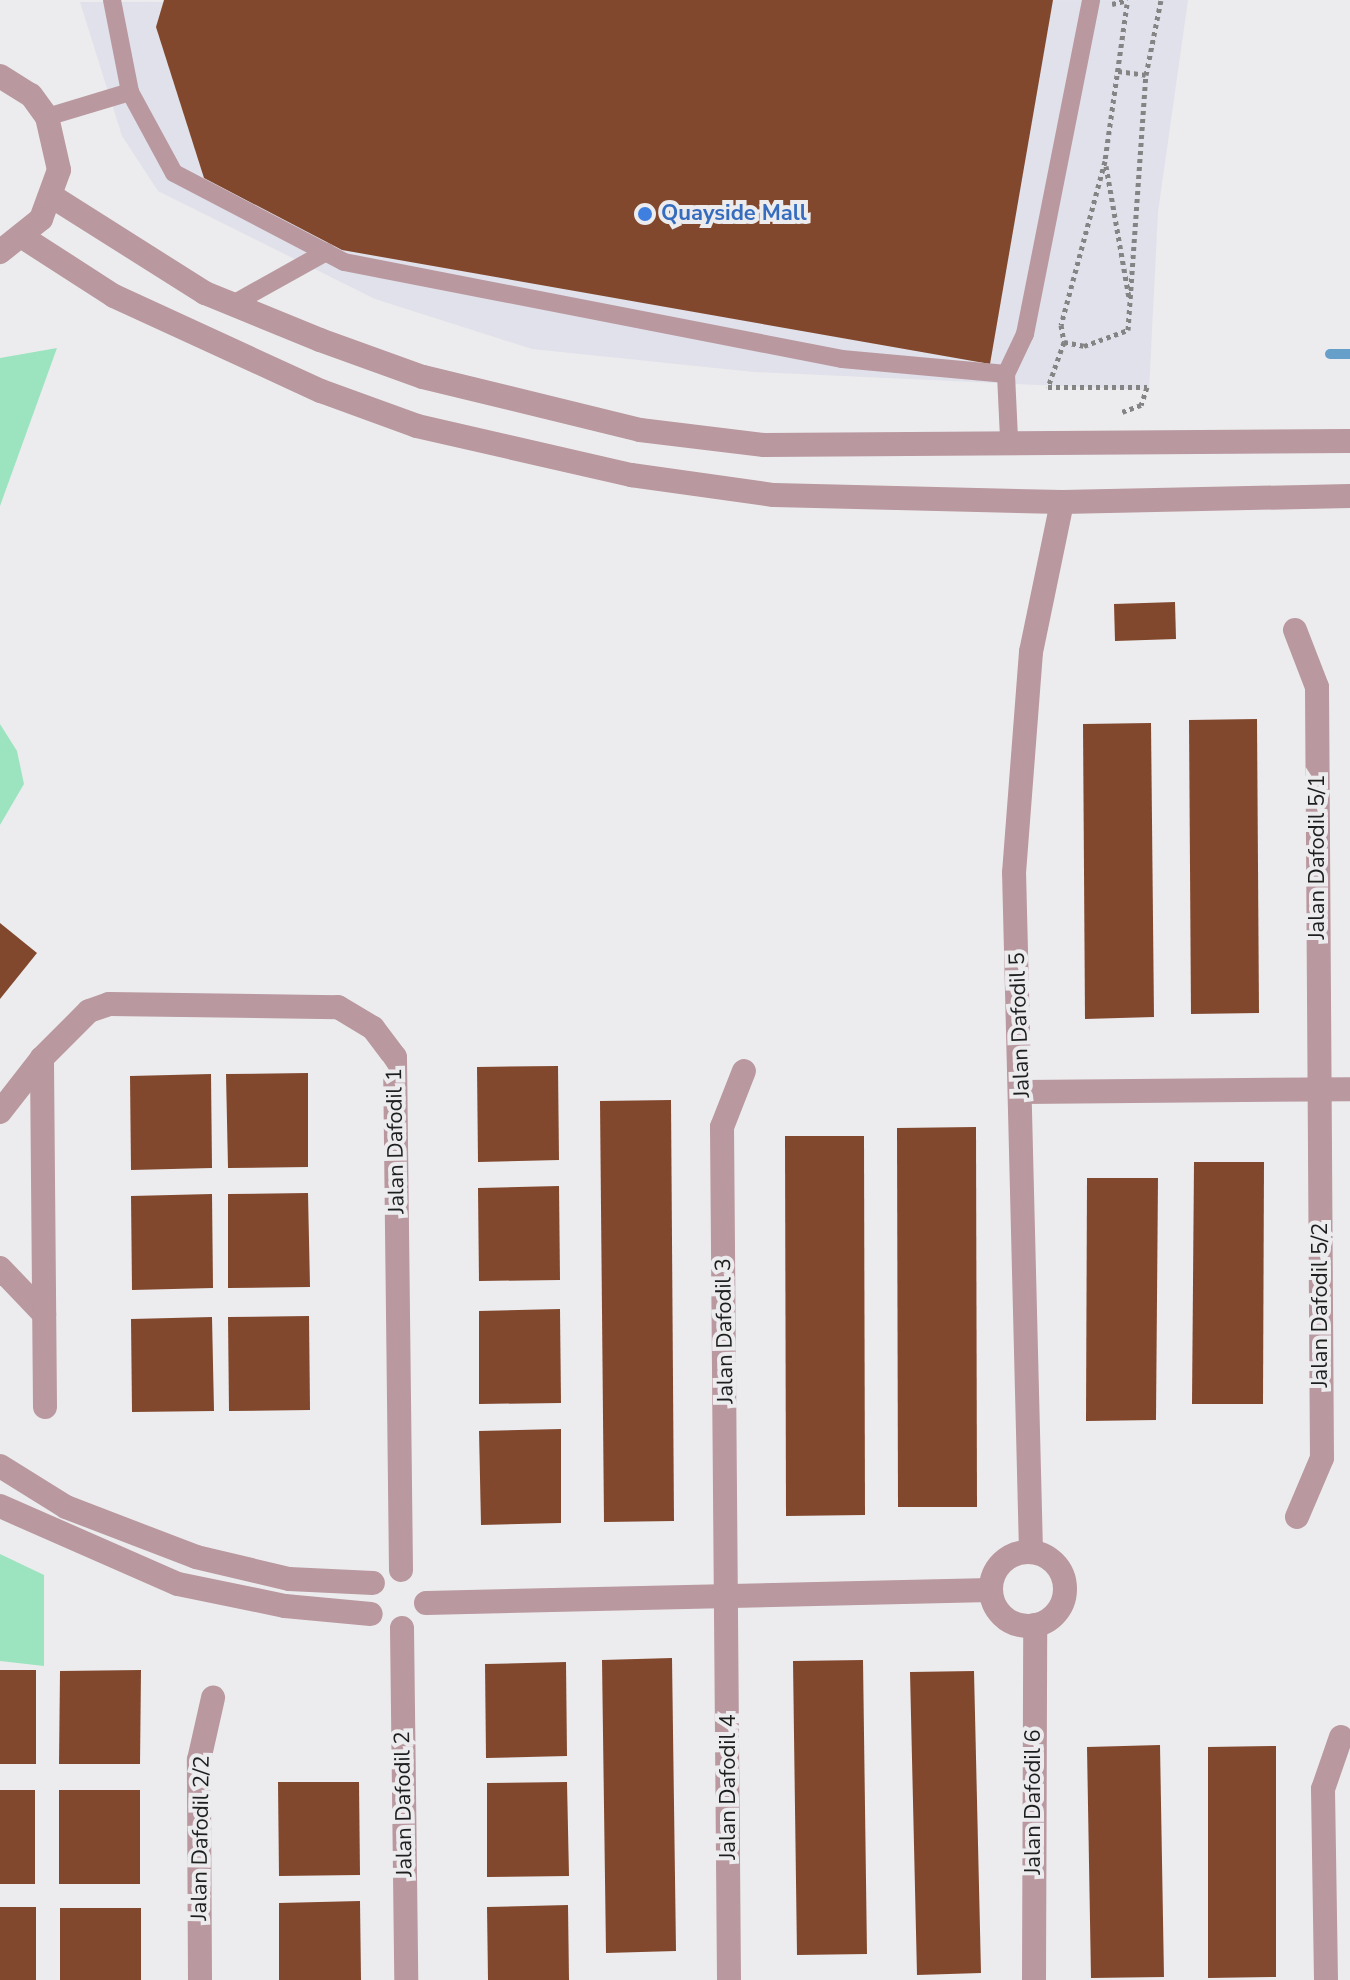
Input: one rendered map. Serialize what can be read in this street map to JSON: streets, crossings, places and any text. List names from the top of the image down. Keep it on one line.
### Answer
{"streets":{"street":["Jalan Dafodil 5/1","Jalan Dafodil 5","Jalan Dafodil 1","Jalan Dafodil 5/2","Jalan Dafodil 3","Jalan Dafodil 4","Jalan Dafodil 6","Jalan Dafodil 2","Jalan Dafodil 2/2"]},"crossings":[["Jalan Dafodil 5/1","Jalan Dafodil 5/2"],["Jalan Dafodil 5","Jalan Dafodil 6"],["Jalan Dafodil 1","Jalan Dafodil 2"],["Jalan Dafodil 3","Jalan Dafodil 4"]],"places":["Quayside Mall"]}
